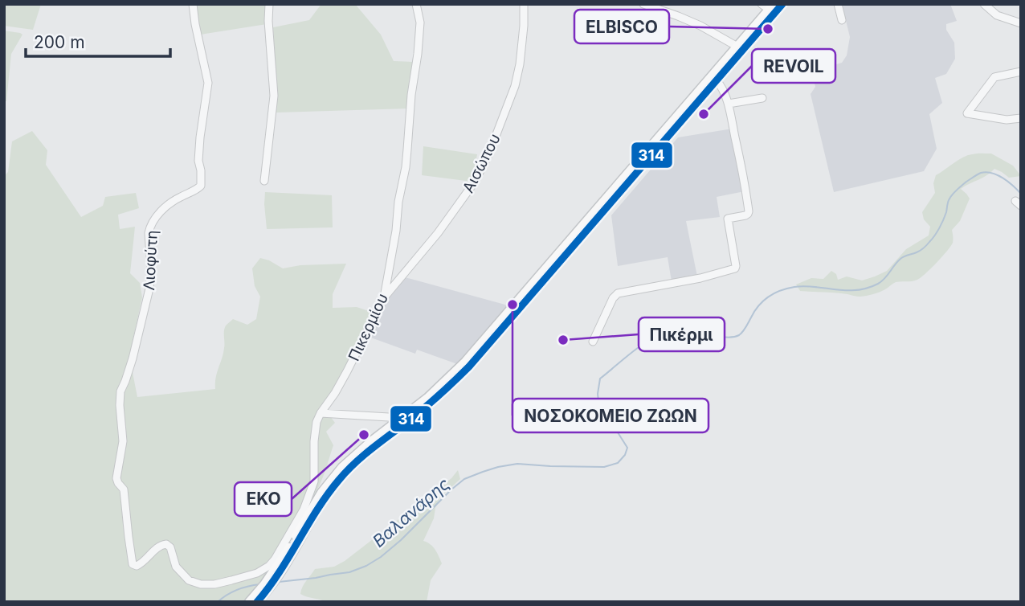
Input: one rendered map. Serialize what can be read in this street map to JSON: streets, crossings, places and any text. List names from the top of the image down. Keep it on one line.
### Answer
{"streets":{"street":["Αισώπου","Λιοφύτη","Πικερμίου"]},"crossings":[["Αισώπου","Πικερμίου"],["Λιοφύτη","Πικερμίου"]],"water":["Βαλανάρης"],"places":["ELBISCO","REVOIL","ΝΟΣΟΚΟΜΕΙΟ ΖΩΩΝ","Πικέρμι","EKO"],"lines":["transit line 314"],"scale_bar":"200 m"}
